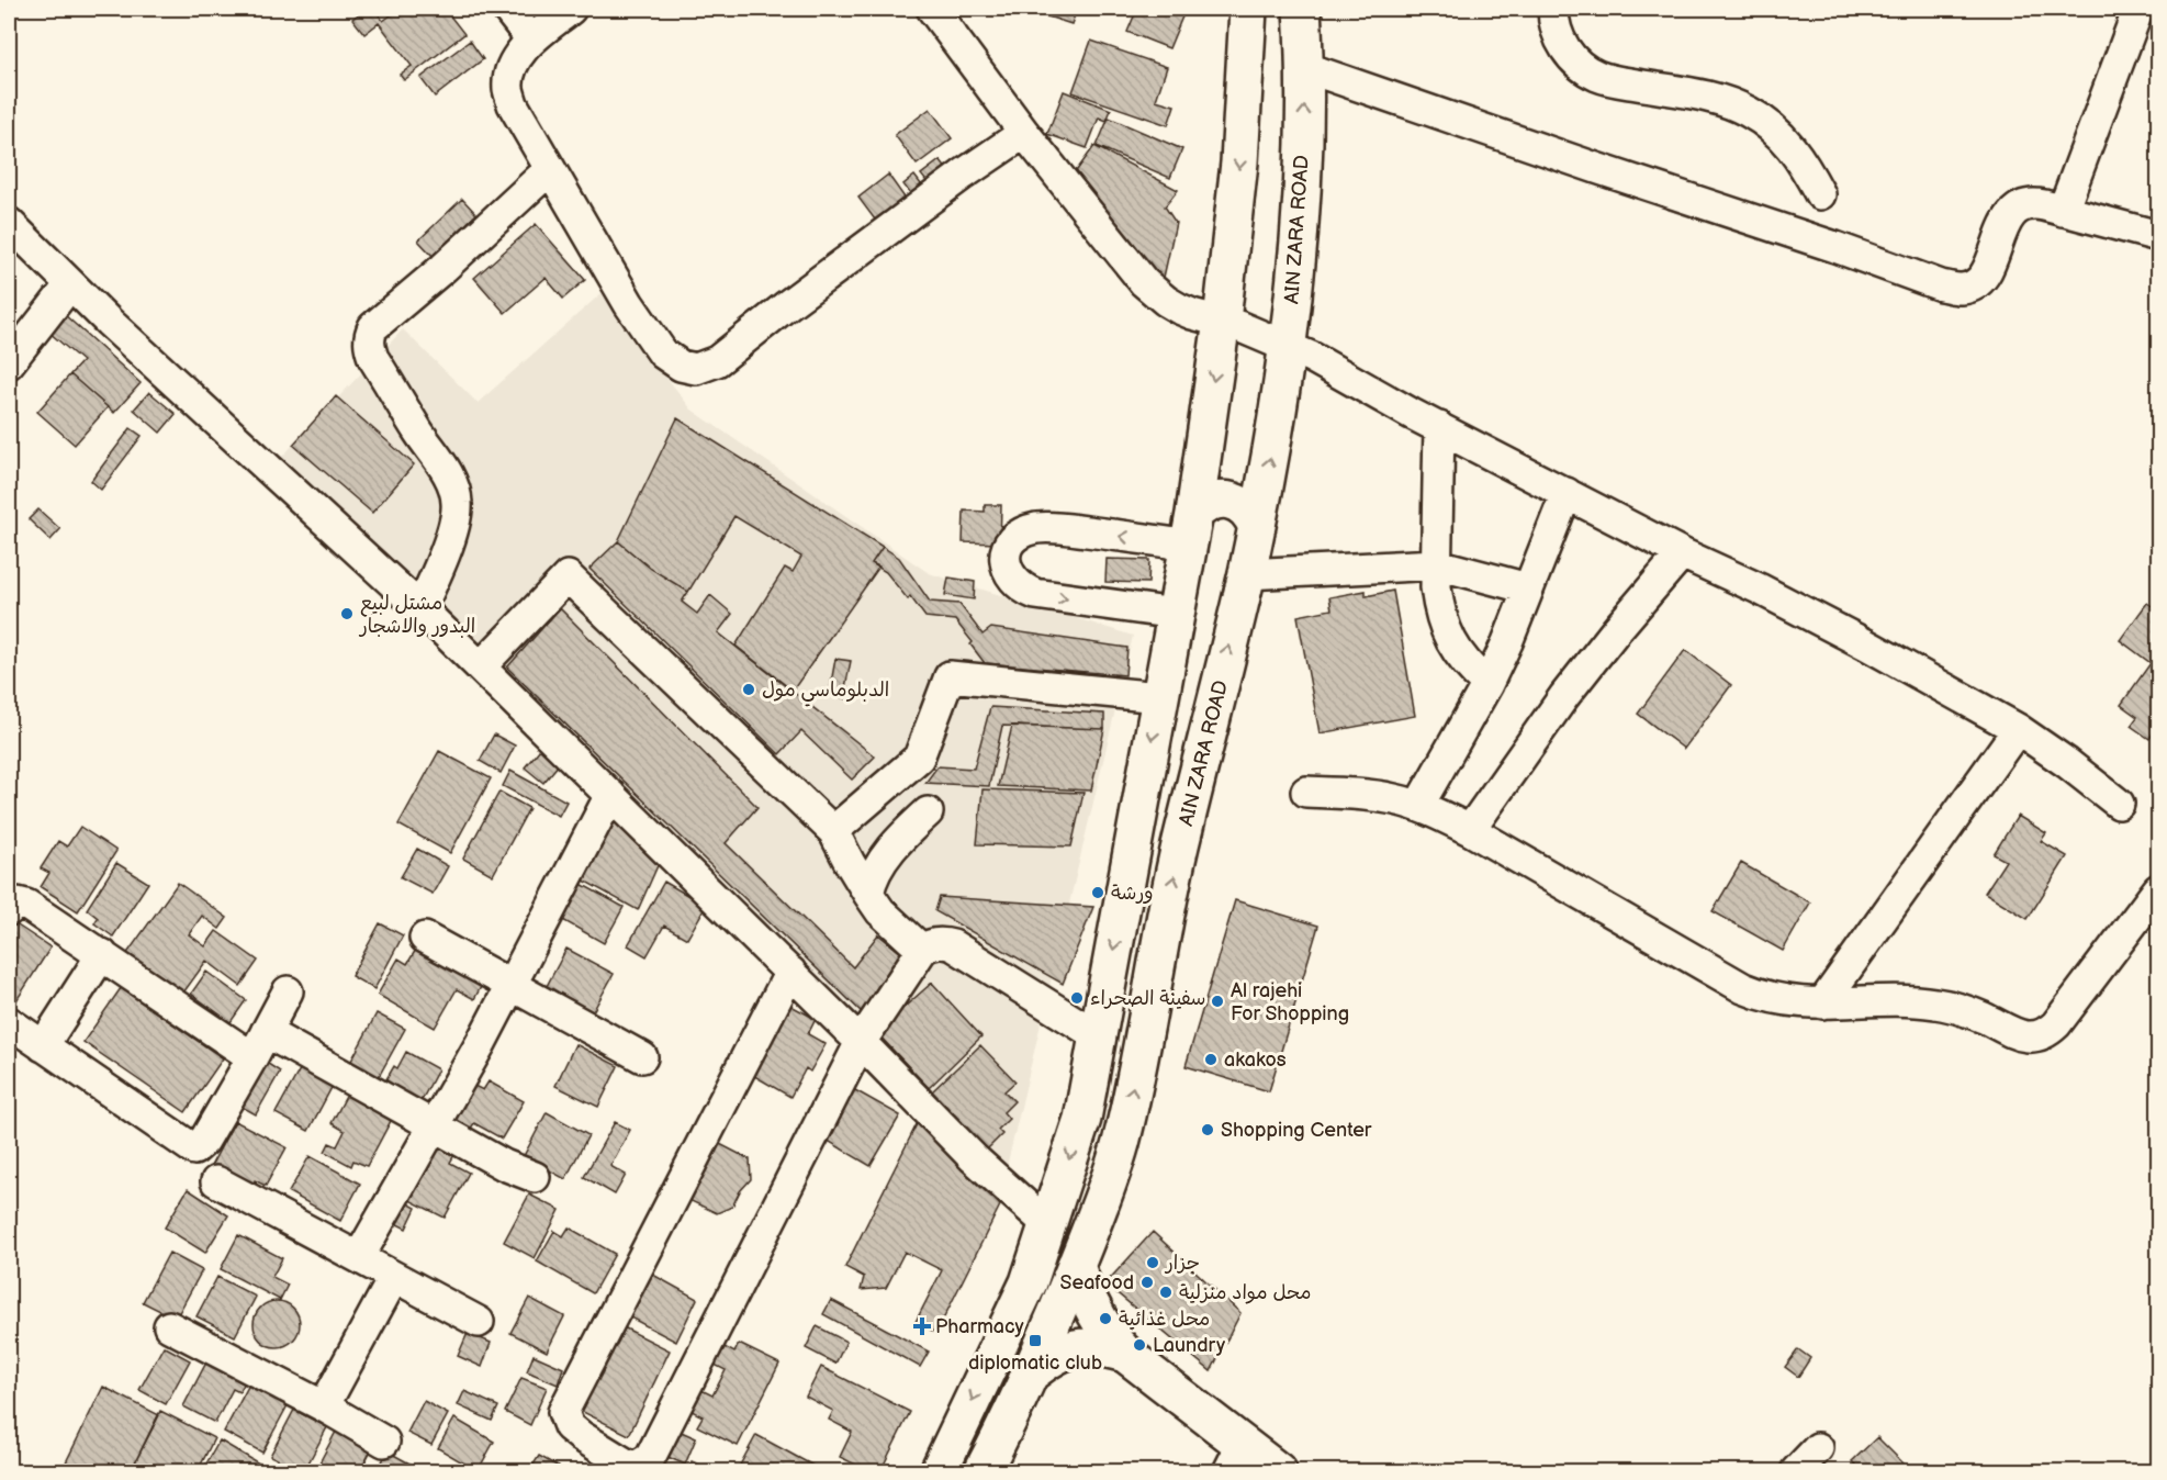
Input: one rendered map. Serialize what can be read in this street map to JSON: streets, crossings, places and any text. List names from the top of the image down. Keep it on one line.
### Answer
{"streets":{"main road":["AIN ZARA ROAD"]},"places":{"other":["مشتل لبيع البدور والاشجار","الدبلوماسي مول","ورشة","سفينة الصحراء","Al rajehi For Shopping","akakos","Shopping Center","جزار","Seafood","محل مواد منزلية","محل غذائية","Laundry"],"health":["Pharmacy"],"transit":["diplomatic club"]}}
